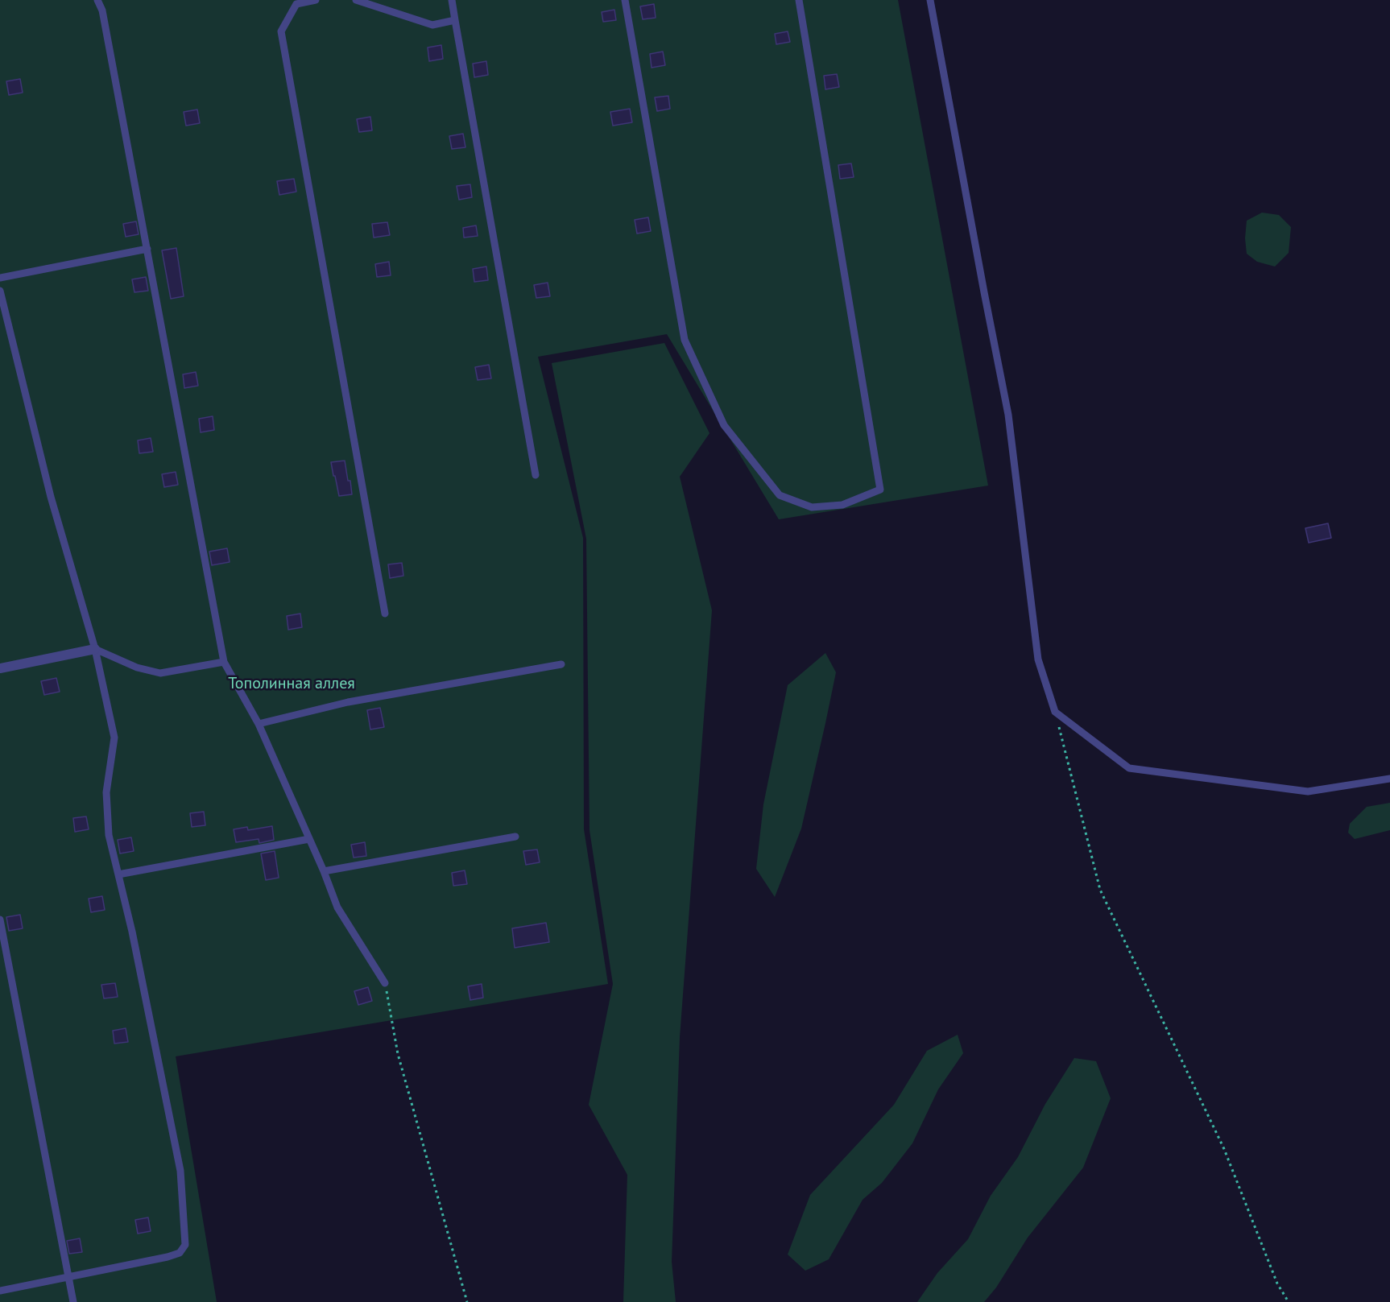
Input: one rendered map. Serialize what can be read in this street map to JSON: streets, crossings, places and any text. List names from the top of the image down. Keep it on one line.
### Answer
{"parks":["Тополинная аллея"]}
